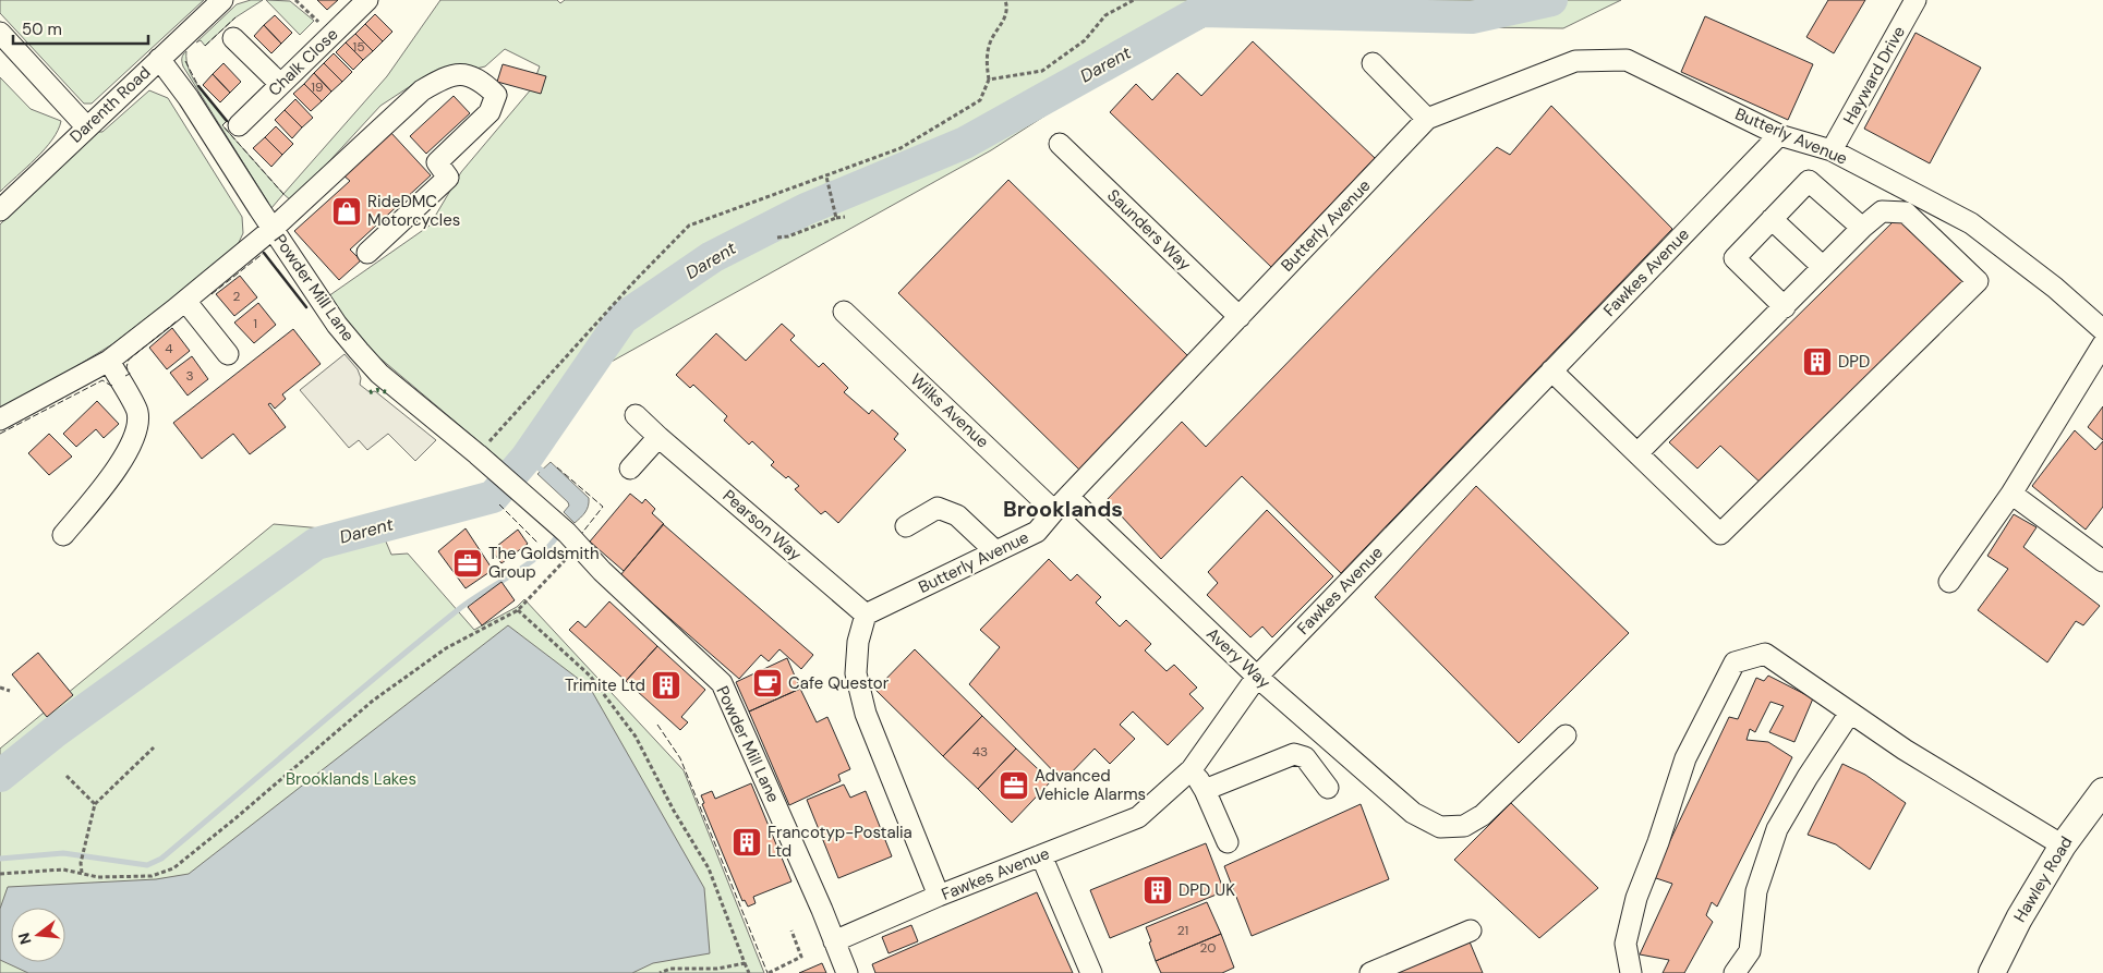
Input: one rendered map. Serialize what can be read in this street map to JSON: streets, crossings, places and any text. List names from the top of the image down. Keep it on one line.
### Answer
{"streets":{"main road":["Hawley Road"],"street":["Chalk Close","Hayward Drive","Darenth Road","Butterly Avenue","Saunders Way","Fawkes Avenue","Powder Mill Lane","Wilks Avenue","Pearson Way","Avery Way"]},"crossings":[["Hayward Drive","Butterly Avenue"],["Darenth Road","Powder Mill Lane"],["Butterly Avenue","Saunders Way"],["Butterly Avenue","Fawkes Avenue"],["Butterly Avenue","Wilks Avenue"],["Butterly Avenue","Pearson Way"],["Butterly Avenue","Avery Way"],["Fawkes Avenue","Powder Mill Lane"],["Fawkes Avenue","Avery Way"],["Wilks Avenue","Avery Way"]],"districts":["Brooklands"],"water":["Darent"],"parks":["Brooklands Lakes"],"places":{"shop":["RideDMC Motorcycles"],"building":["DPD","Trimite Ltd","Francotyp-Postalia Ltd","DPD UK"],"office":["The Goldsmith Group","Advanced Vehicle Alarms"],"cafe":["Cafe Questor"]},"house_numbers":["15","19","2","1","4","3","43","21","20"],"scale_bar":"50 m","north":"left"}
